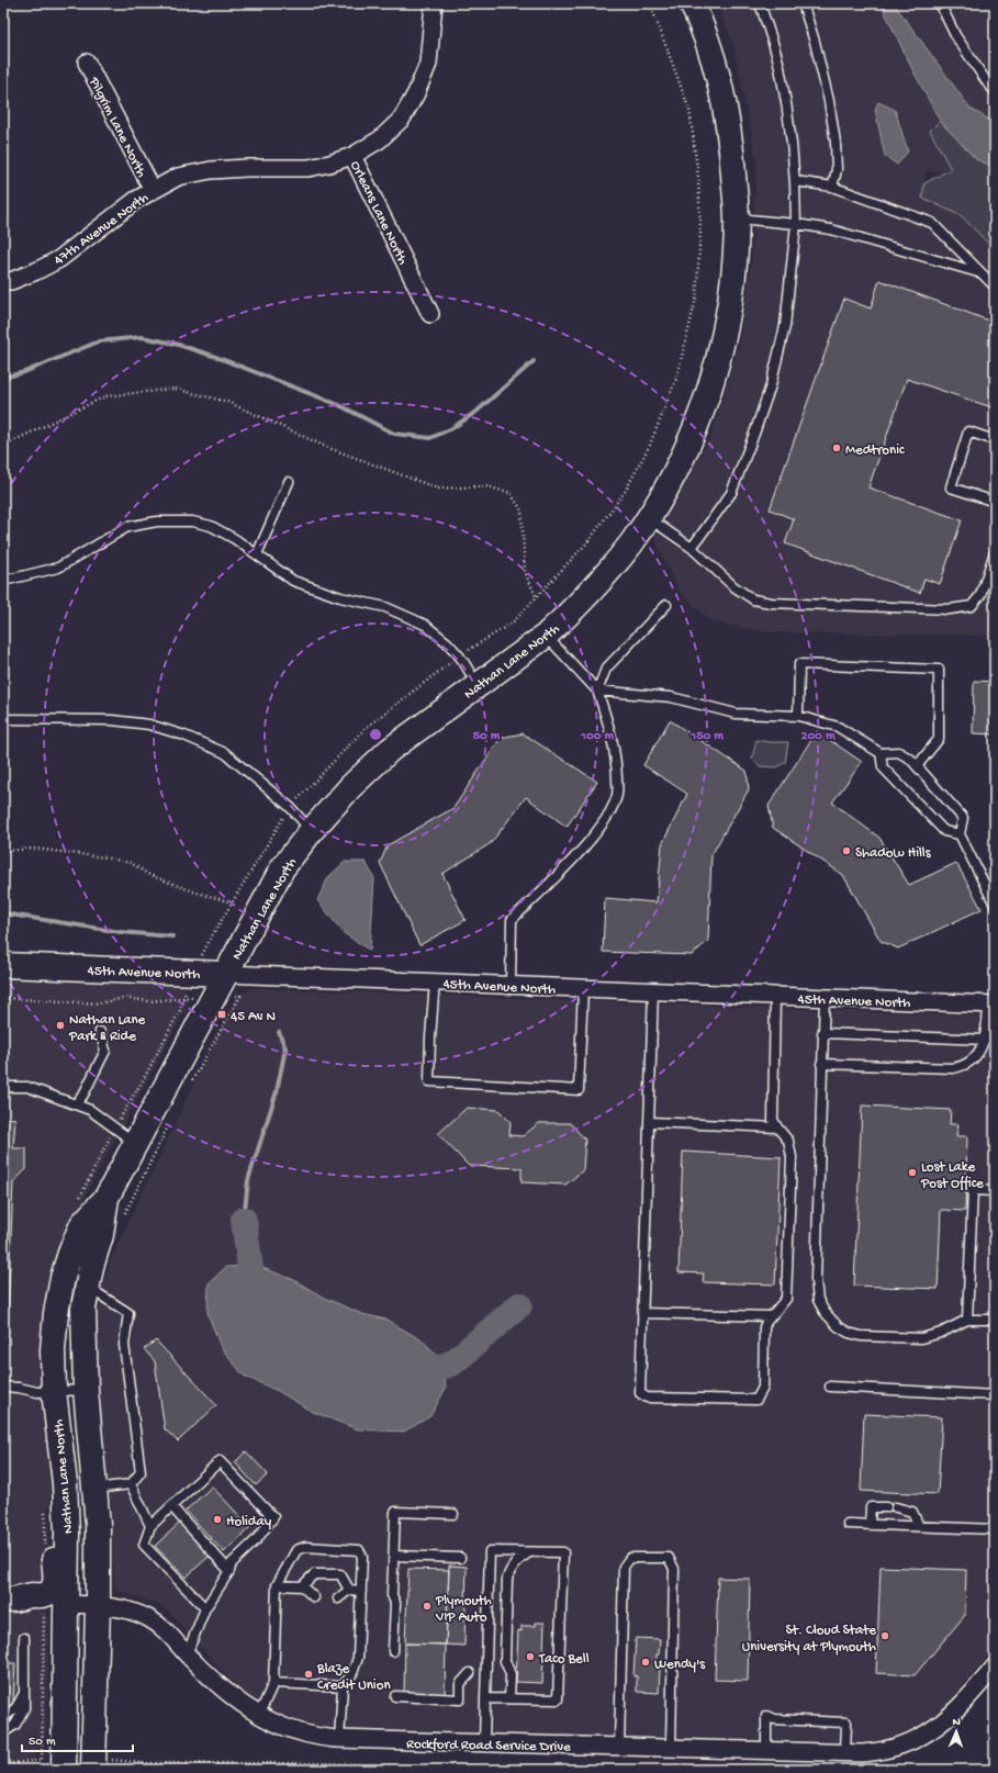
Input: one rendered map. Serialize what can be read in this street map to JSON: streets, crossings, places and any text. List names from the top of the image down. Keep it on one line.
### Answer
{"streets":{"street":["Pilgrim Lane North","Orleans Lane North","47th Avenue North","Nathan Lane North","45th Avenue North","Rockford Road Service Drive"]},"crossings":[["Pilgrim Lane North","47th Avenue North"],["Orleans Lane North","47th Avenue North"],["Nathan Lane North","45th Avenue North"],["Nathan Lane North","Rockford Road Service Drive"]],"places":{"other":["Medtronic","Shadow Hills","Nathan Lane Park & Ride","Lost Lake Post Office","Holiday","Plymouth VIP Auto","St. Cloud State University at Plymouth","Taco Bell","Wendy's","Blaze Credit Union"],"transit":["45 Av N"]},"scale_bar":"50 m","north":"top","rings":["50 m","100 m","150 m","200 m"]}
